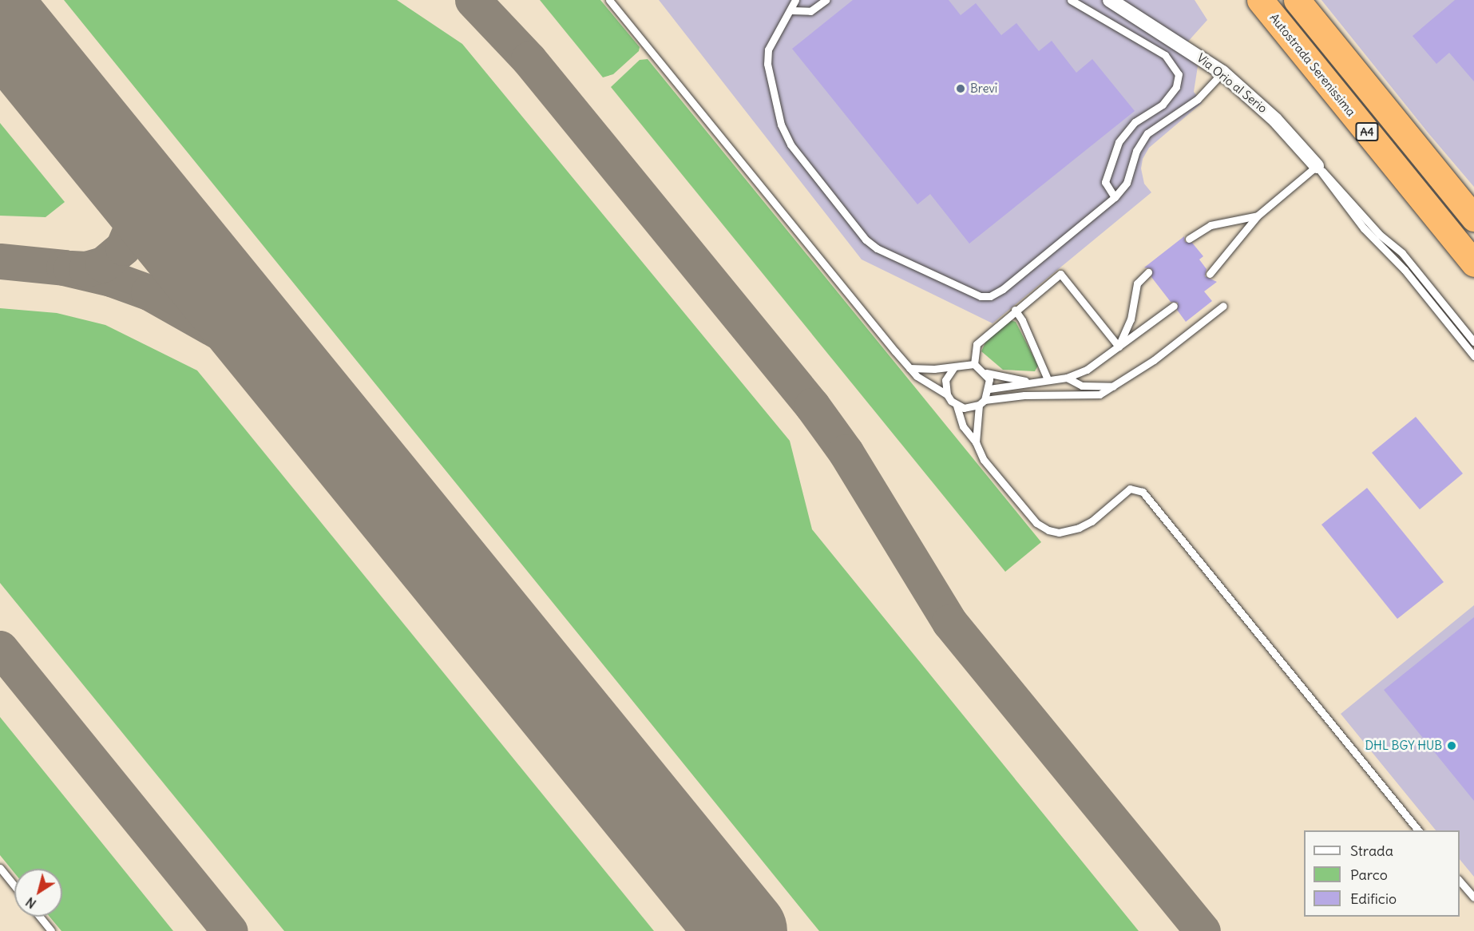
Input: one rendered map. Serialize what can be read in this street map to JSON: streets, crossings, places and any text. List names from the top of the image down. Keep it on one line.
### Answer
{"streets":{"highway":["Autostrada Serenissima","A4"],"street":["Via Orio al Serio"]},"places":["Brevi","DHL BGY HUB"],"legend":["Strada","Parco","Edificio"],"north":"bottom left"}
